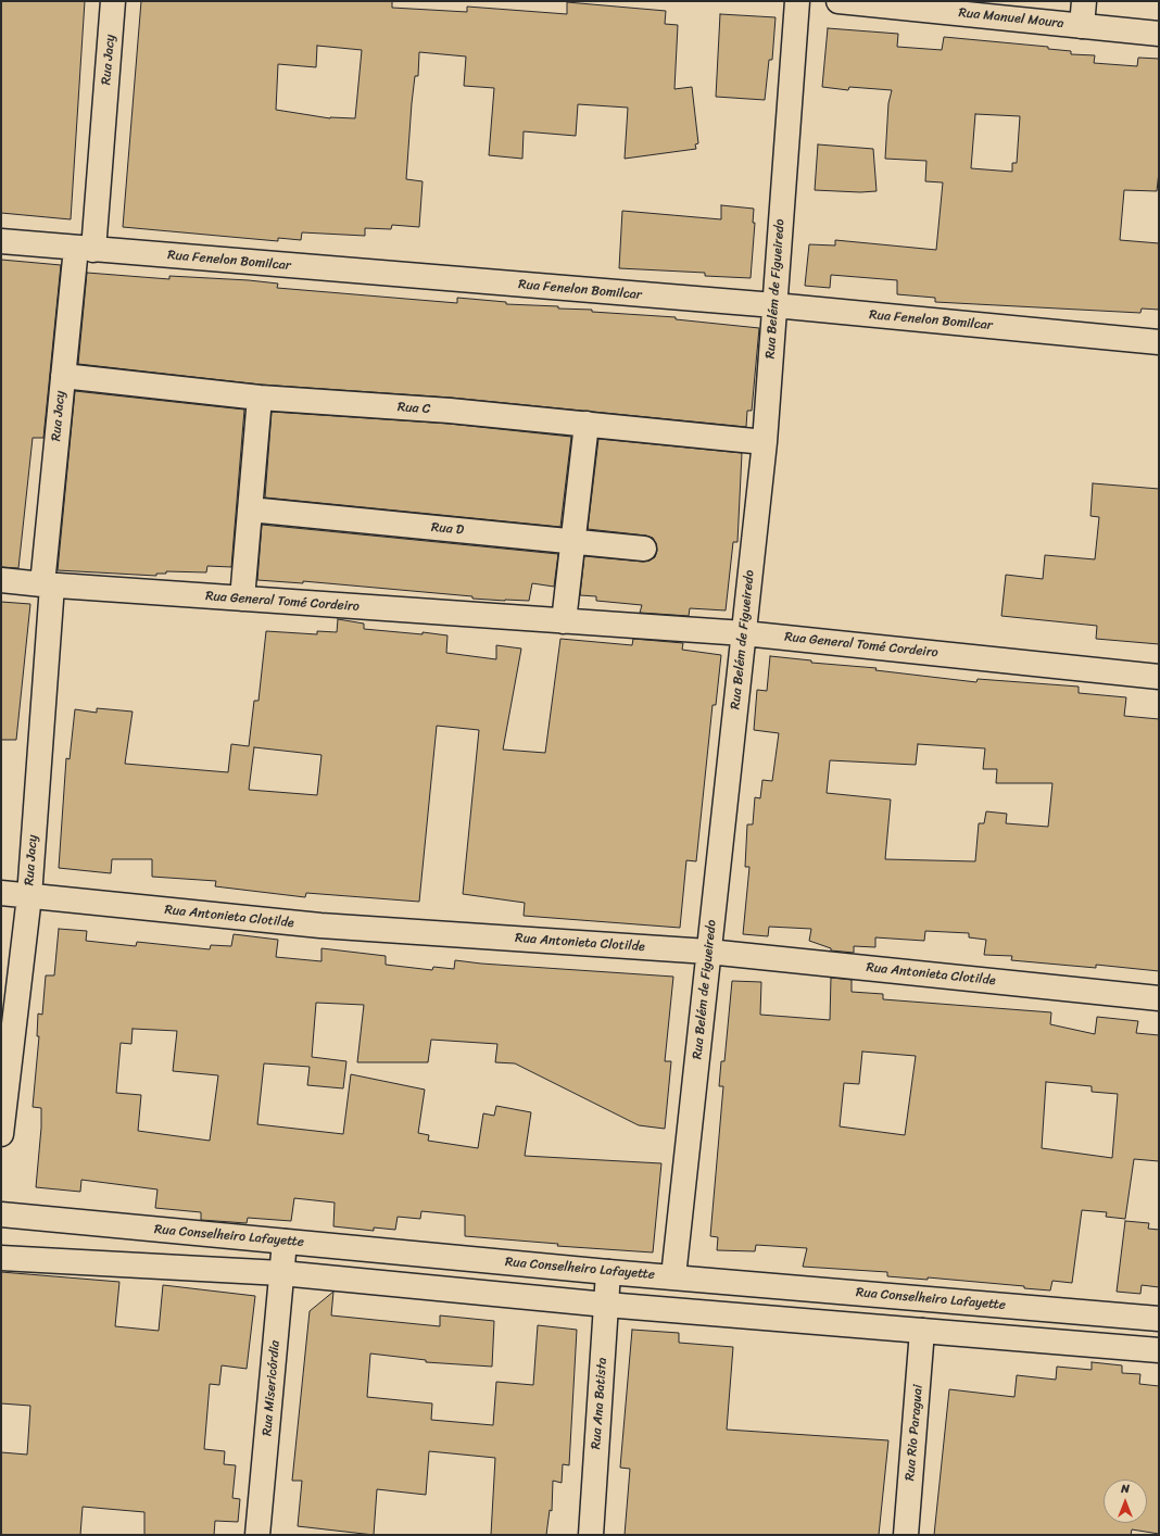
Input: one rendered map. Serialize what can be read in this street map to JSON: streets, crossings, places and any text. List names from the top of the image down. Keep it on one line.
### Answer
{"streets":{"street":["Rua Manuel Moura","Rua Jacy","Rua Fenelon Bomilcar","Rua Belém de Figueiredo","Rua C","Rua D","Rua General Tomé Cordeiro","Rua Antonieta Clotilde","Rua Conselheiro Lafayette","Rua Misericórdia","Rua Ana Batista","Rua Rio Paraguai"]},"crossings":[["Rua Jacy","Rua Fenelon Bomilcar"],["Rua Jacy","Rua C"],["Rua Jacy","Rua General Tomé Cordeiro"],["Rua Jacy","Rua Antonieta Clotilde"],["Rua Fenelon Bomilcar","Rua Belém de Figueiredo"],["Rua Belém de Figueiredo","Rua C"],["Rua Belém de Figueiredo","Rua General Tomé Cordeiro"],["Rua Belém de Figueiredo","Rua Antonieta Clotilde"],["Rua Belém de Figueiredo","Rua Conselheiro Lafayette"],["Rua Conselheiro Lafayette","Rua Misericórdia"],["Rua Conselheiro Lafayette","Rua Ana Batista"]],"north":"top"}
